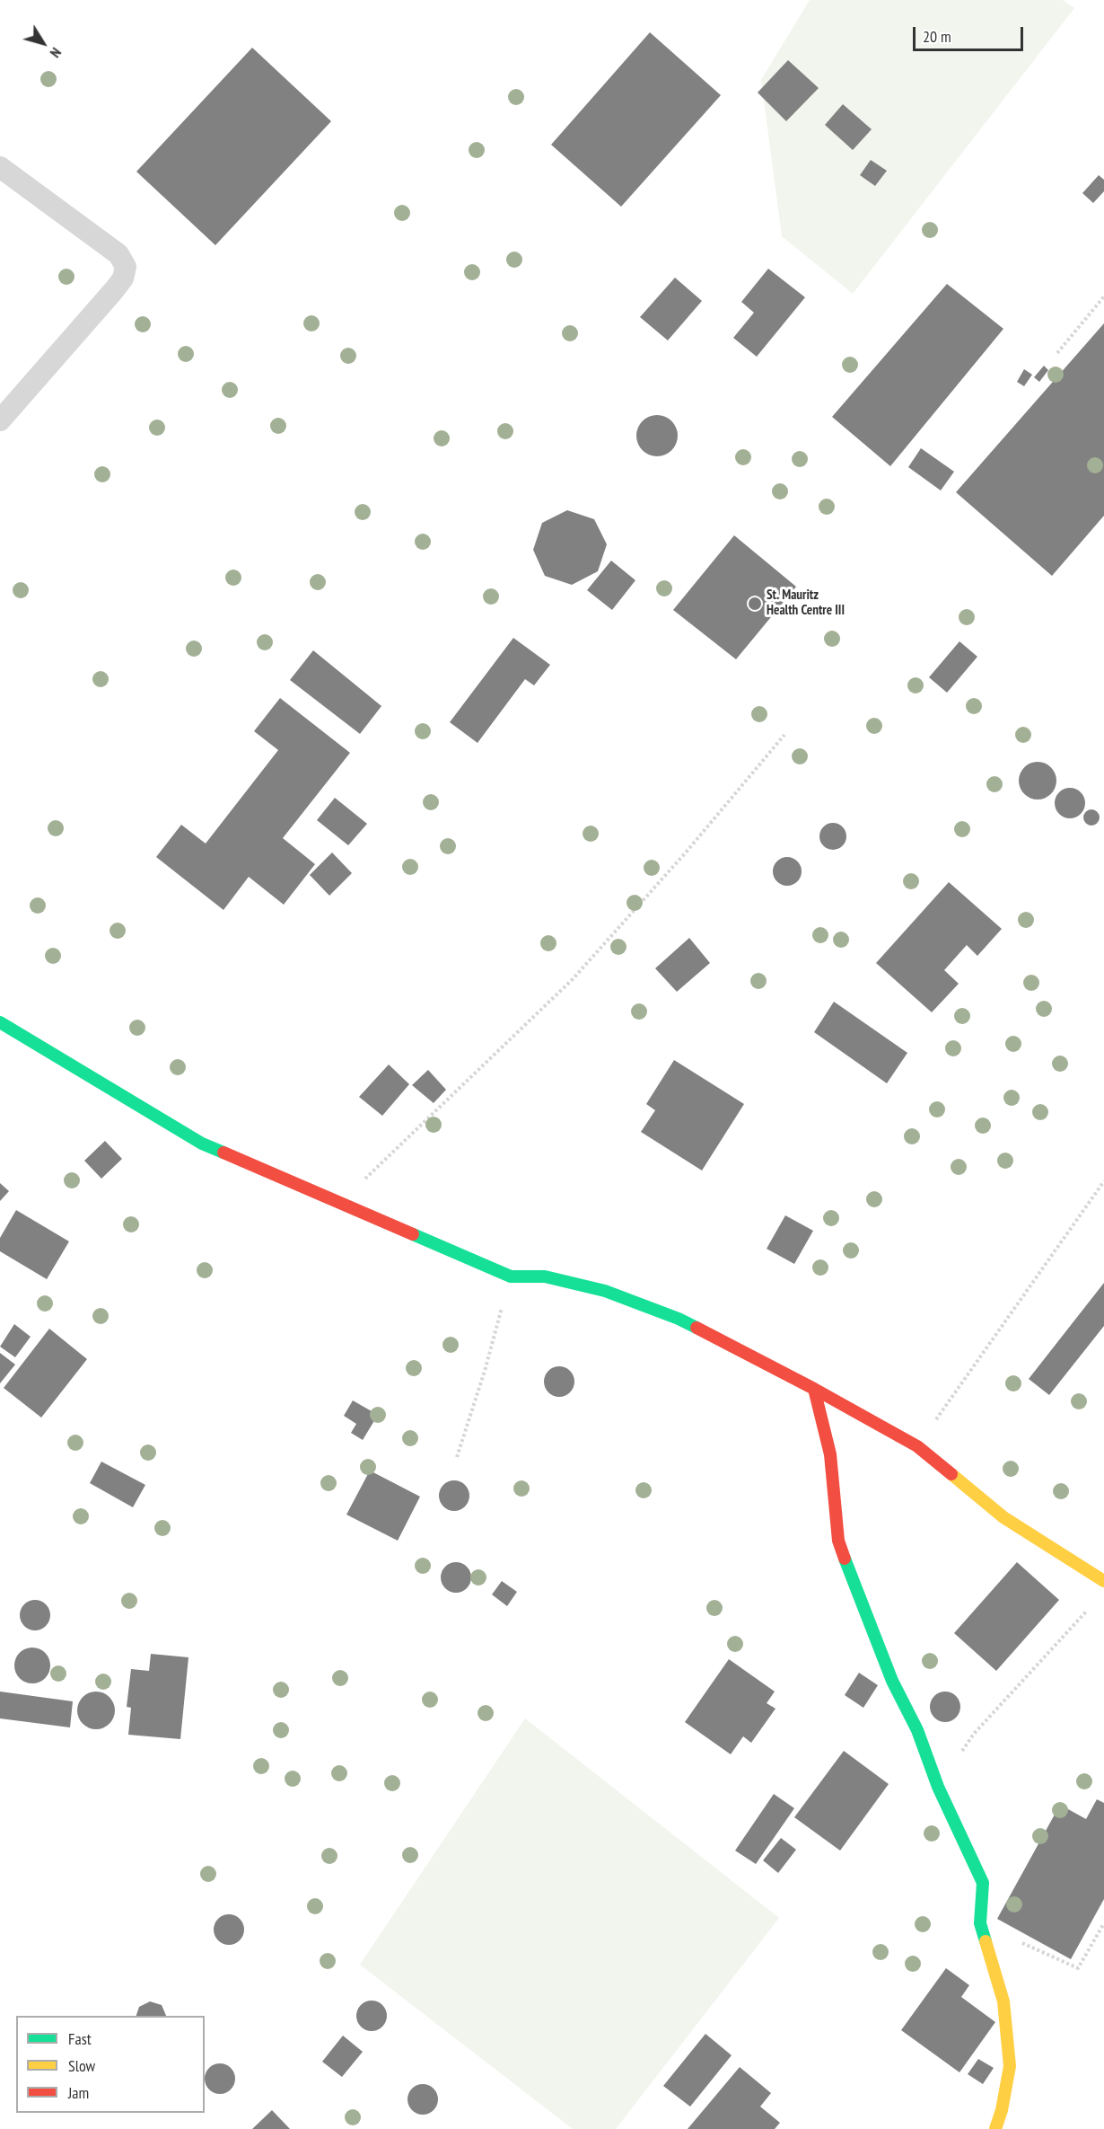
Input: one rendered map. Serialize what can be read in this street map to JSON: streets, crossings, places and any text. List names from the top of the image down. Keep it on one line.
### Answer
{"places":["St. Mauritz Health Centre III"],"legend":["Fast","Slow","Jam"],"scale_bar":"20 m","north":"bottom right"}
